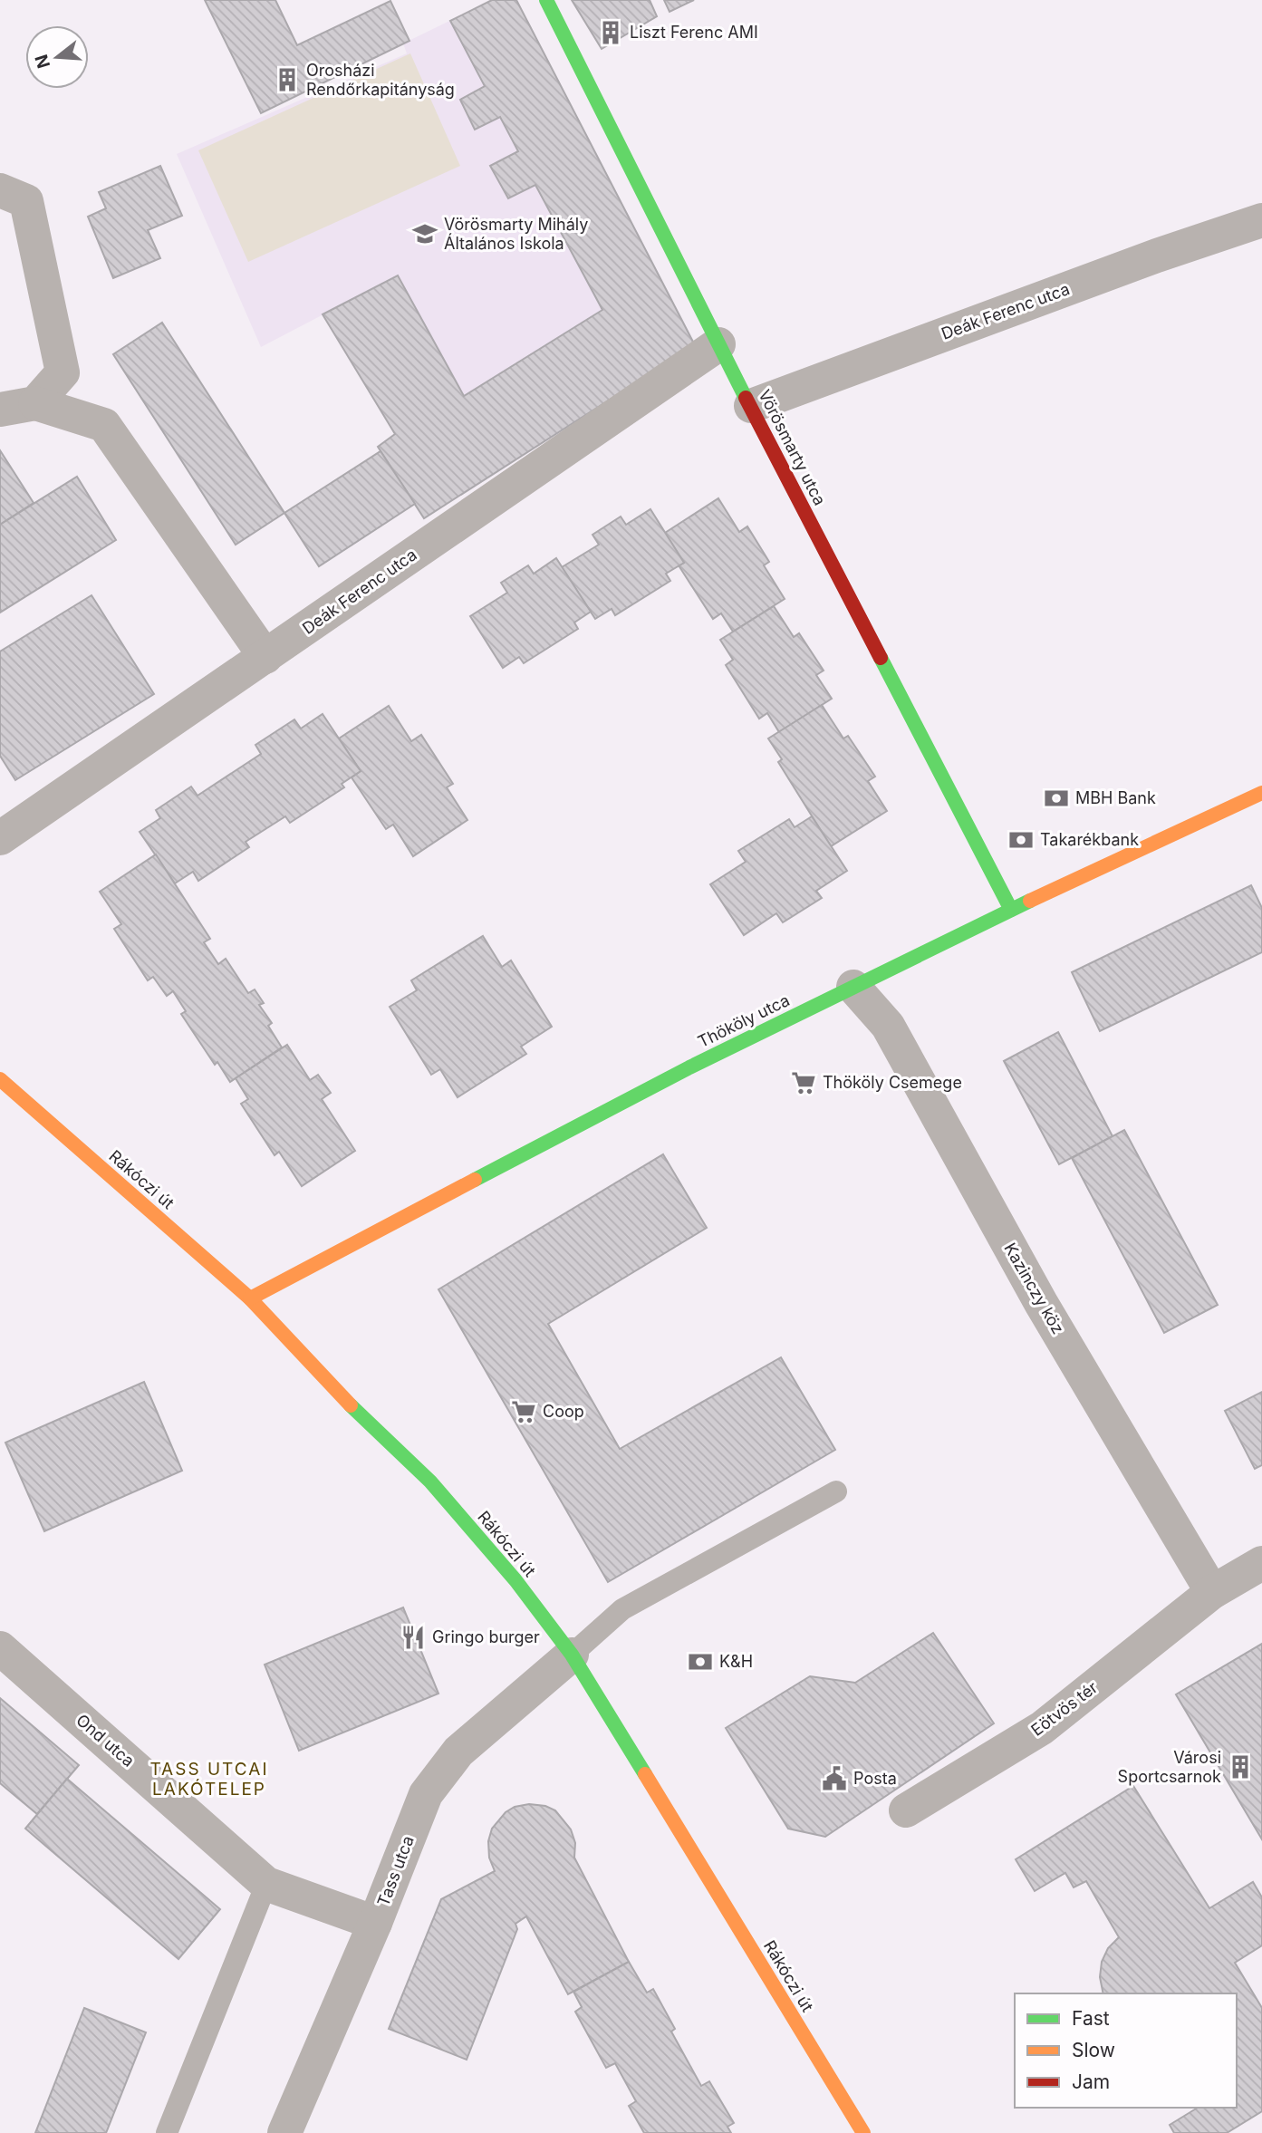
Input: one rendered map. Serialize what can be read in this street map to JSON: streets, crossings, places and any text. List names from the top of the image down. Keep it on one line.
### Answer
{"streets":{"street":["Deák Ferenc utca","Vörösmarty utca","Thököly utca","Rákóczi út","Kazinczy köz","Eötvös tér","Ond utca","Tass utca"]},"crossings":[["Deák Ferenc utca","Vörösmarty utca"],["Vörösmarty utca","Thököly utca"],["Thököly utca","Rákóczi út"],["Thököly utca","Kazinczy köz"],["Rákóczi út","Tass utca"],["Kazinczy köz","Eötvös tér"]],"districts":["TASS UTCAI LAKÓTELEP"],"places":{"building":["Liszt Ferenc AMI","Orosházi Rendőrkapitányság","Városi Sportcsarnok"],"school or university":["Vörösmarty Mihály Általános Iskola"],"bank":["MBH Bank","Takarékbank","K&H"],"supermarket":["Thököly Csemege","Coop"],"restaurant":["Gringo burger"],"public building":["Posta"]},"legend":["Fast","Slow","Jam"],"north":"left"}
